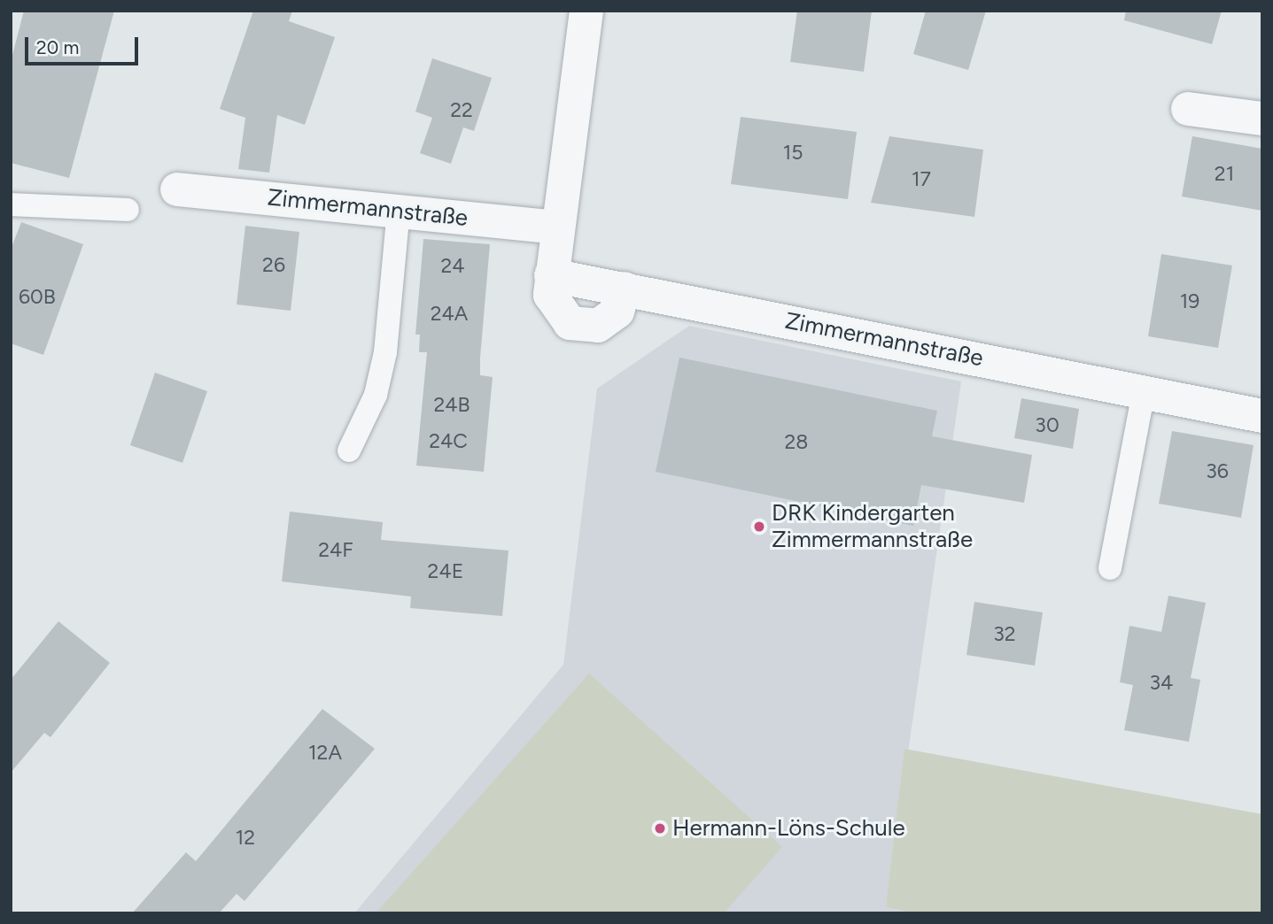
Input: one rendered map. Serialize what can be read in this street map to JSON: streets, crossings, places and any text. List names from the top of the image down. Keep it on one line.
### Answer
{"streets":{"street":["Zimmermannstraße"]},"places":["DRK Kindergarten Zimmermannstraße","Hermann-Löns-Schule"],"house_numbers":["22","15","21","17","26","24","60B","19","24A","24B","30","24C","28","36","24F","24E","32","34","12A","12"],"scale_bar":"20 m"}
